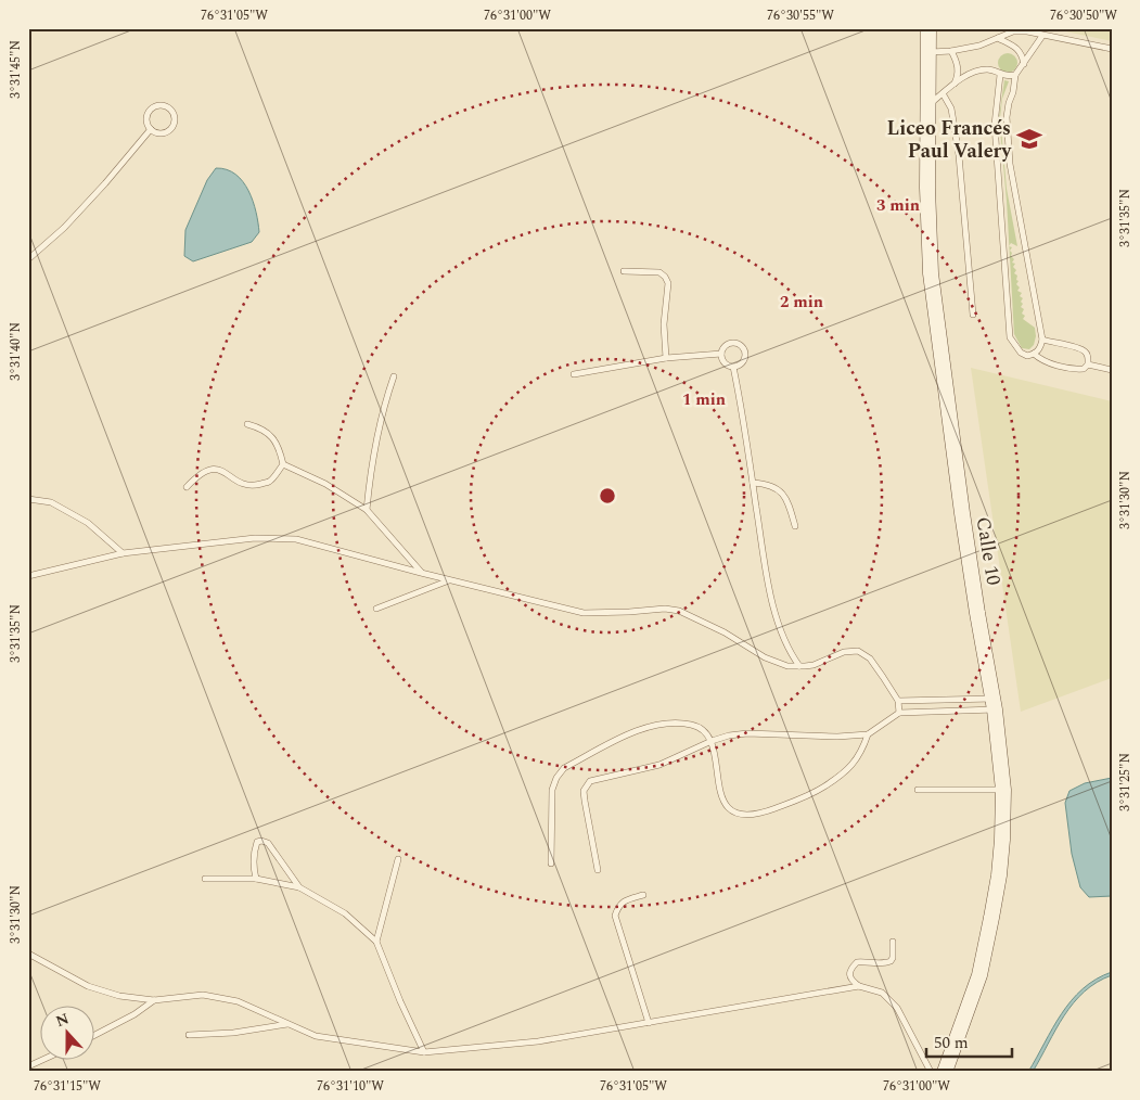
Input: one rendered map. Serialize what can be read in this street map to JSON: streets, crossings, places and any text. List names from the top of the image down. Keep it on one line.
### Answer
{"streets":{"main road":["Calle 10"]},"places":{"school or university":["Liceo Francés Paul Valery"]},"scale_bar":"50 m","north":"top","coordinates":["76°31'05\"W","76°31'00\"W","76°30'55\"W","76°30'50\"W","3°31'45\"N","3°31'35\"N","3°31'40\"N","3°31'30\"N","3°31'25\"N","76°31'15\"W","76°31'10\"W"],"rings":["3 min","2 min","1 min"]}
